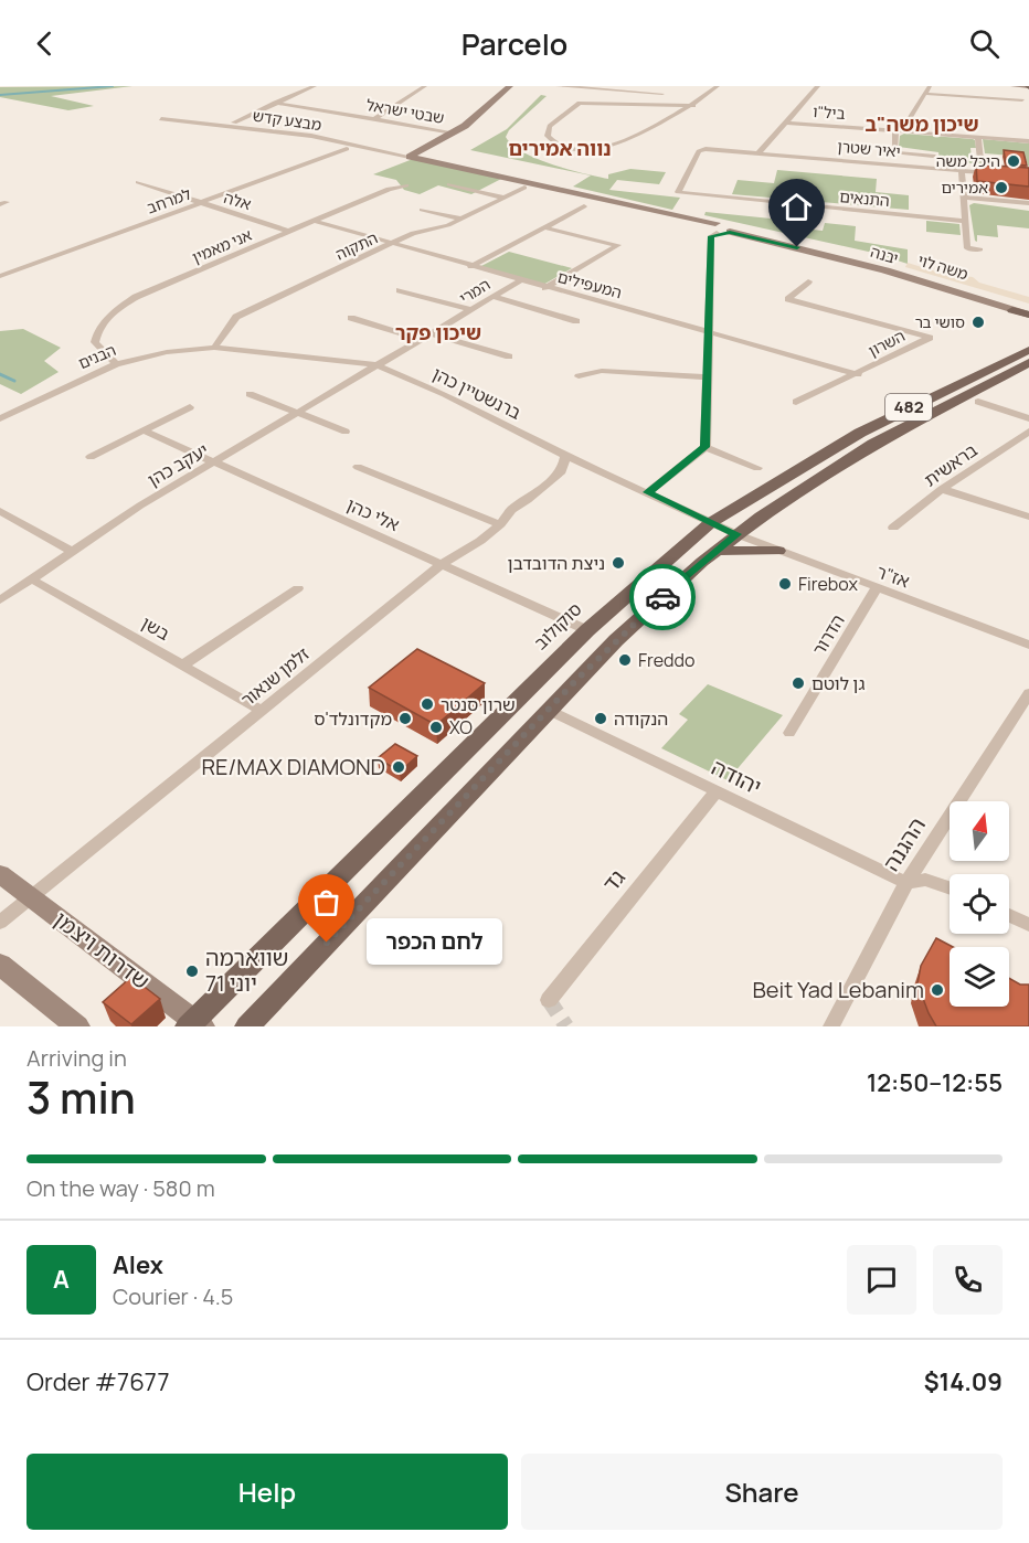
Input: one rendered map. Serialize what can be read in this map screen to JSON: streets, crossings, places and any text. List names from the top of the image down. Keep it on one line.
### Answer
{"streets":{"main road":["482","סוקולוב"],"street":["שבטי ישראל","ביל\"ו","מבצע קדש","יאיר שטרן","התנאים","למרחב","אלה","אני מאמין","התקוה","יבנה","משה לוי","המעפילים","המרי","השרון","הבנים","ברנשטיין כהן","יעקב כהן","בראשית","אלי כהן","אז\"ר","בשן","הדרור","זלמן שנאור","יהודה","ההגנה","גד","שדרות ויצמן"]},"crossings":[["יאיר שטרן","התנאים"],["למרחב","אלה"],["אלה","אני מאמין"],["אני מאמין","המעפילים"],["אני מאמין","הבנים"],["התקוה","המעפילים"],["התקוה","הבנים"],["התקוה","ברנשטיין כהן"],["יבנה","משה לוי"],["המעפילים","המרי"],["המעפילים","השרון"],["המרי","ברנשטיין כהן"],["המרי","יעקב כהן"],["הבנים","ברנשטיין כהן"],["ברנשטיין כהן","יעקב כהן"],["ברנשטיין כהן","אז\"ר"],["ברנשטיין כהן","סוקולוב"],["ברנשטיין כהן","זלמן שנאור"],["482","אז\"ר"],["482","יהודה"],["יעקב כהן","אלי כהן"],["יעקב כהן","בשן"],["אלי כהן","סוקולוב"],["אלי כהן","זלמן שנאור"],["אז\"ר","סוקולוב"],["אז\"ר","הדרור"],["סוקולוב","שדרות ויצמן"],["בשן","זלמן שנאור"],["זלמן שנאור","שדרות ויצמן"],["יהודה","ההגנה"],["יהודה","גד"]],"districts":["שיכון משה\"ב","נווה אמירים","שיכון פקר"],"places":["היכל משה","אמירים","סושי בר","ניצת הדובדבן","Firebox","Freddo","גן לוטם","שרון סנטר","מקדונלד'ס","הנקודה","XO","RE/MAX DIAMOND","לחם הכפר","שווארמה יוני 71","Beit Yad Lebanim"],"north":"top","page":{"header":"Parcelo","bubble":"לחם הכפר","heading":["3 min","Arriving in","12:50–12:55"],"panel":["Alex","Courier · 4.5","Order #7677","$14.09"],"bar":"On the way · 580 m","round":"A","buttons":["Help","Share"]}}
